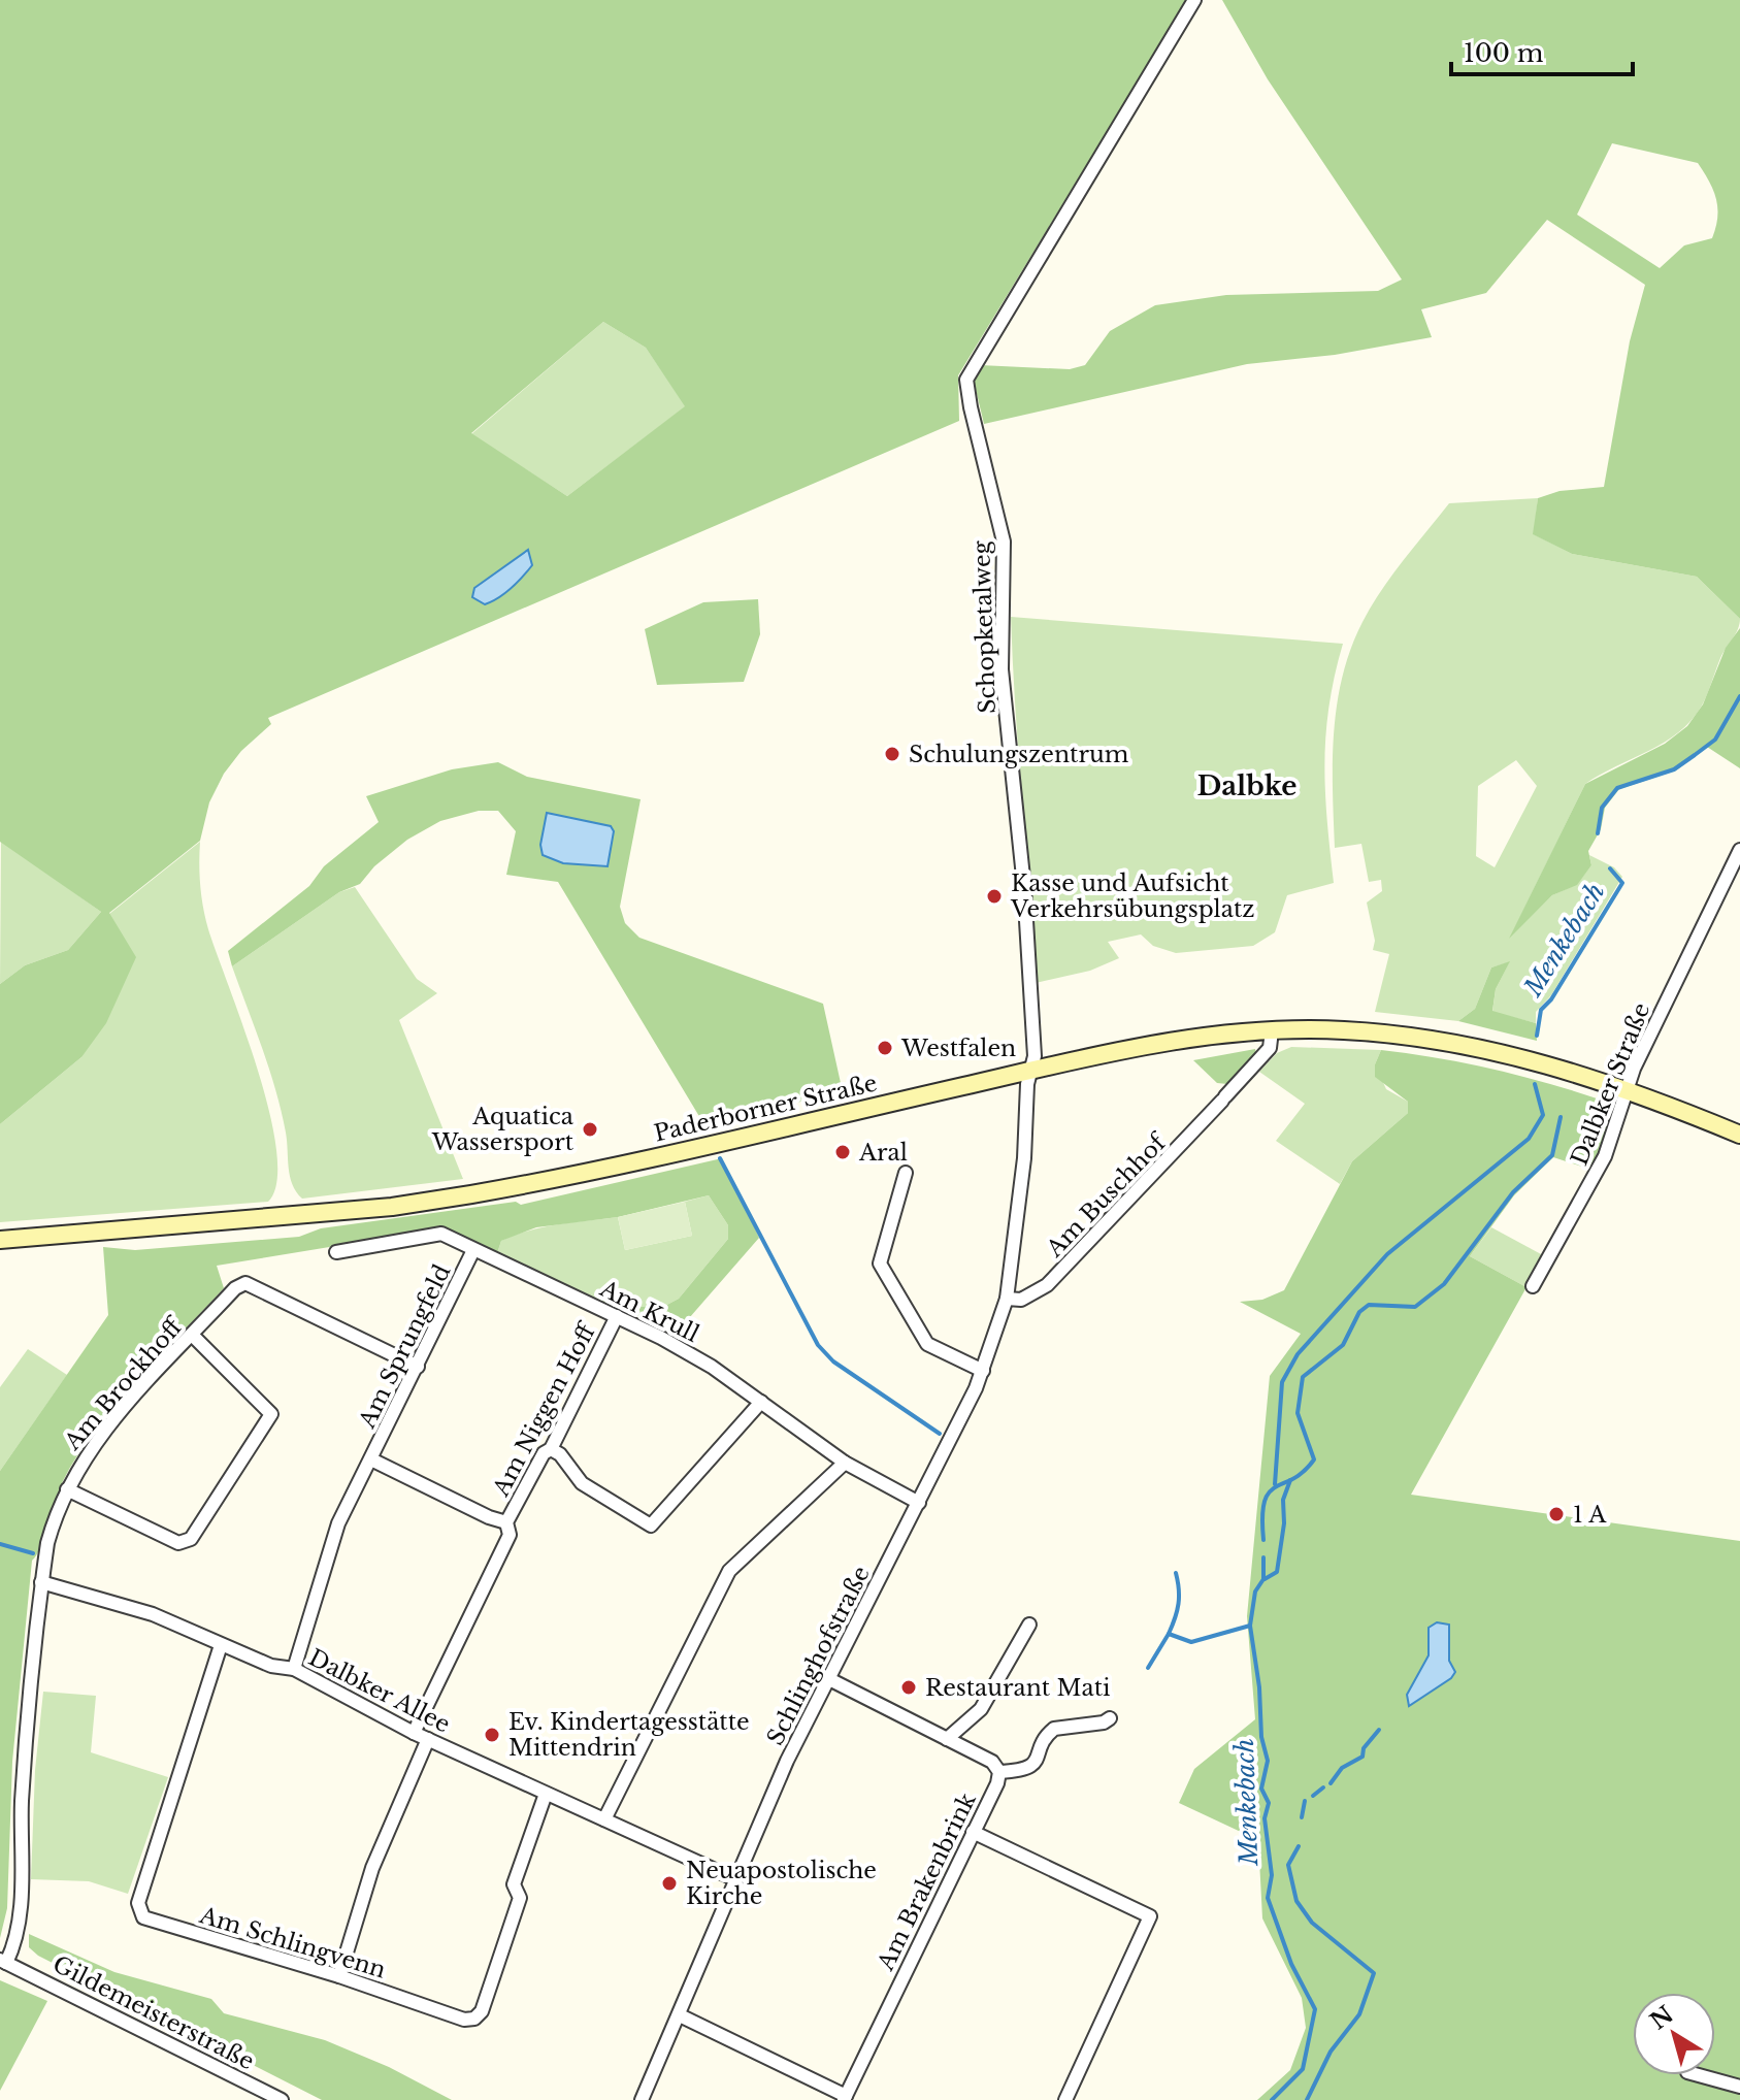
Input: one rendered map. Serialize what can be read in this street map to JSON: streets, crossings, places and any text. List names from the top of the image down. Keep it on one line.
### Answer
{"streets":{"main road":["Paderborner Straße"],"street":["Schopketalweg","Dalbker Straße","Am Buschhof","Am Krull","Am Sprungfeld","Am Brockhoff","Am Niggen Hoff","Schlinghofstraße","Dalbker Allee","Am Brakenbrink","Am Schlingvenn","Gildemeisterstraße"]},"crossings":[["Schopketalweg","Paderborner Straße"],["Schopketalweg","Schlinghofstraße"],["Dalbker Straße","Paderborner Straße"],["Paderborner Straße","Am Buschhof"],["Paderborner Straße","Schlinghofstraße"],["Am Buschhof","Schlinghofstraße"],["Am Krull","Am Sprungfeld"],["Am Krull","Am Niggen Hoff"],["Am Krull","Schlinghofstraße"],["Am Sprungfeld","Am Brockhoff"],["Am Sprungfeld","Am Niggen Hoff"],["Am Sprungfeld","Dalbker Allee"],["Am Brockhoff","Dalbker Allee"],["Am Brockhoff","Gildemeisterstraße"],["Am Niggen Hoff","Dalbker Allee"],["Schlinghofstraße","Dalbker Allee"],["Schlinghofstraße","Am Brakenbrink"],["Dalbker Allee","Am Schlingvenn"]],"districts":["Dalbke"],"water":["Menkebach"],"places":["Schulungszentrum","Kasse und Aufsicht Verkehrsübungsplatz","Westfalen","Aquatica Wassersport","Aral","1 A","Restaurant Mati","Ev. Kindertagesstätte Mittendrin","Neuapostolische Kirche"],"scale_bar":"100 m","north":"top left"}
